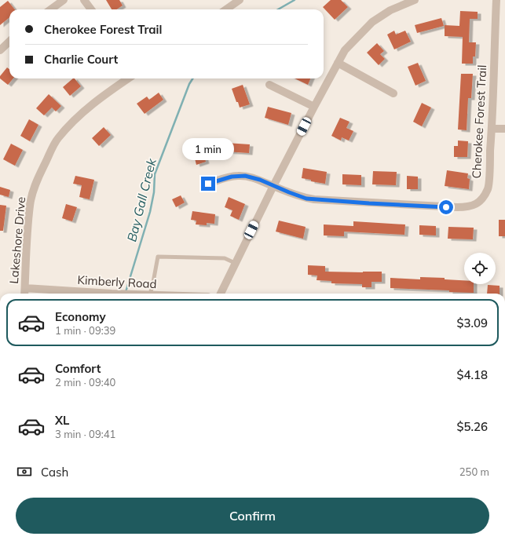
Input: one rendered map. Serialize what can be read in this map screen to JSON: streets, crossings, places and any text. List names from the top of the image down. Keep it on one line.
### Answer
{"streets":{"street":["Cherokee Forest Trail","Lakeshore Drive","Kimberly Road"]},"crossings":[["Lakeshore Drive","Kimberly Road"]],"water":["Bay Gall Creek"],"page":{"banner":["Cherokee Forest Trail","Charlie Court"],"bubble":"1 min","list":[{"name":"Economy","note":"1 min · 09:39","value":"$3.09"},{"name":"Comfort","note":"2 min · 09:40","value":"$4.18"},{"name":"XL","note":"3 min · 09:41","value":"$5.26"}],"pay":["Cash","250 m"],"buttons":"Confirm"}}
